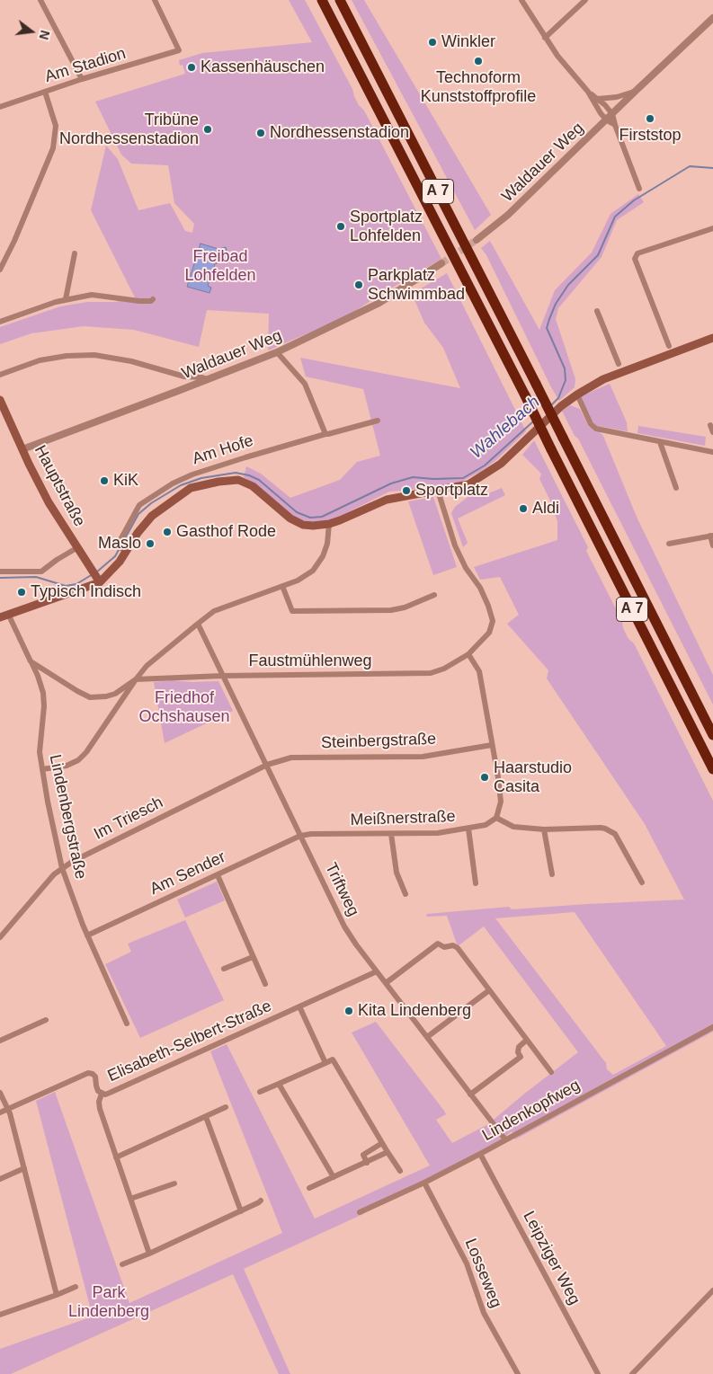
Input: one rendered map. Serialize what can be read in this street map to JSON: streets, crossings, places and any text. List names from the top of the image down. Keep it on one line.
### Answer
{"streets":{"highway":["A 7"],"main road":["Hauptstraße"],"street":["Am Stadion","Waldauer Weg","Am Hofe","Faustmühlenweg","Steinbergstraße","Lindenbergstraße","Im Triesch","Meißnerstraße","Am Sender","Triftweg","Elisabeth-Selbert-Straße","Lindenkopfweg","Leipziger Weg","Losseweg"]},"crossings":[["Waldauer Weg","Hauptstraße"],["Faustmühlenweg","Triftweg"],["Steinbergstraße","Im Triesch"],["Steinbergstraße","Triftweg"],["Lindenbergstraße","Im Triesch"],["Lindenbergstraße","Am Sender"],["Im Triesch","Triftweg"],["Meißnerstraße","Am Sender"],["Meißnerstraße","Triftweg"],["Am Sender","Triftweg"],["Triftweg","Elisabeth-Selbert-Straße"],["Triftweg","Lindenkopfweg"],["Lindenkopfweg","Leipziger Weg"],["Lindenkopfweg","Losseweg"]],"water":["Wahlebach"],"parks":["Freibad Lohfelden","Friedhof Ochshausen","Park Lindenberg"],"places":["Winkler","Technoform Kunststoffprofile","Kassenhäuschen","Firststop","Tribüne Nordhessenstadion","Nordhessenstadion","Sportplatz Lohfelden","Parkplatz Schwimmbad","KiK","Sportplatz","Aldi","Gasthof Rode","Maslo","Typisch Indisch","Haarstudio Casita","Kita Lindenberg"],"north":"right"}
